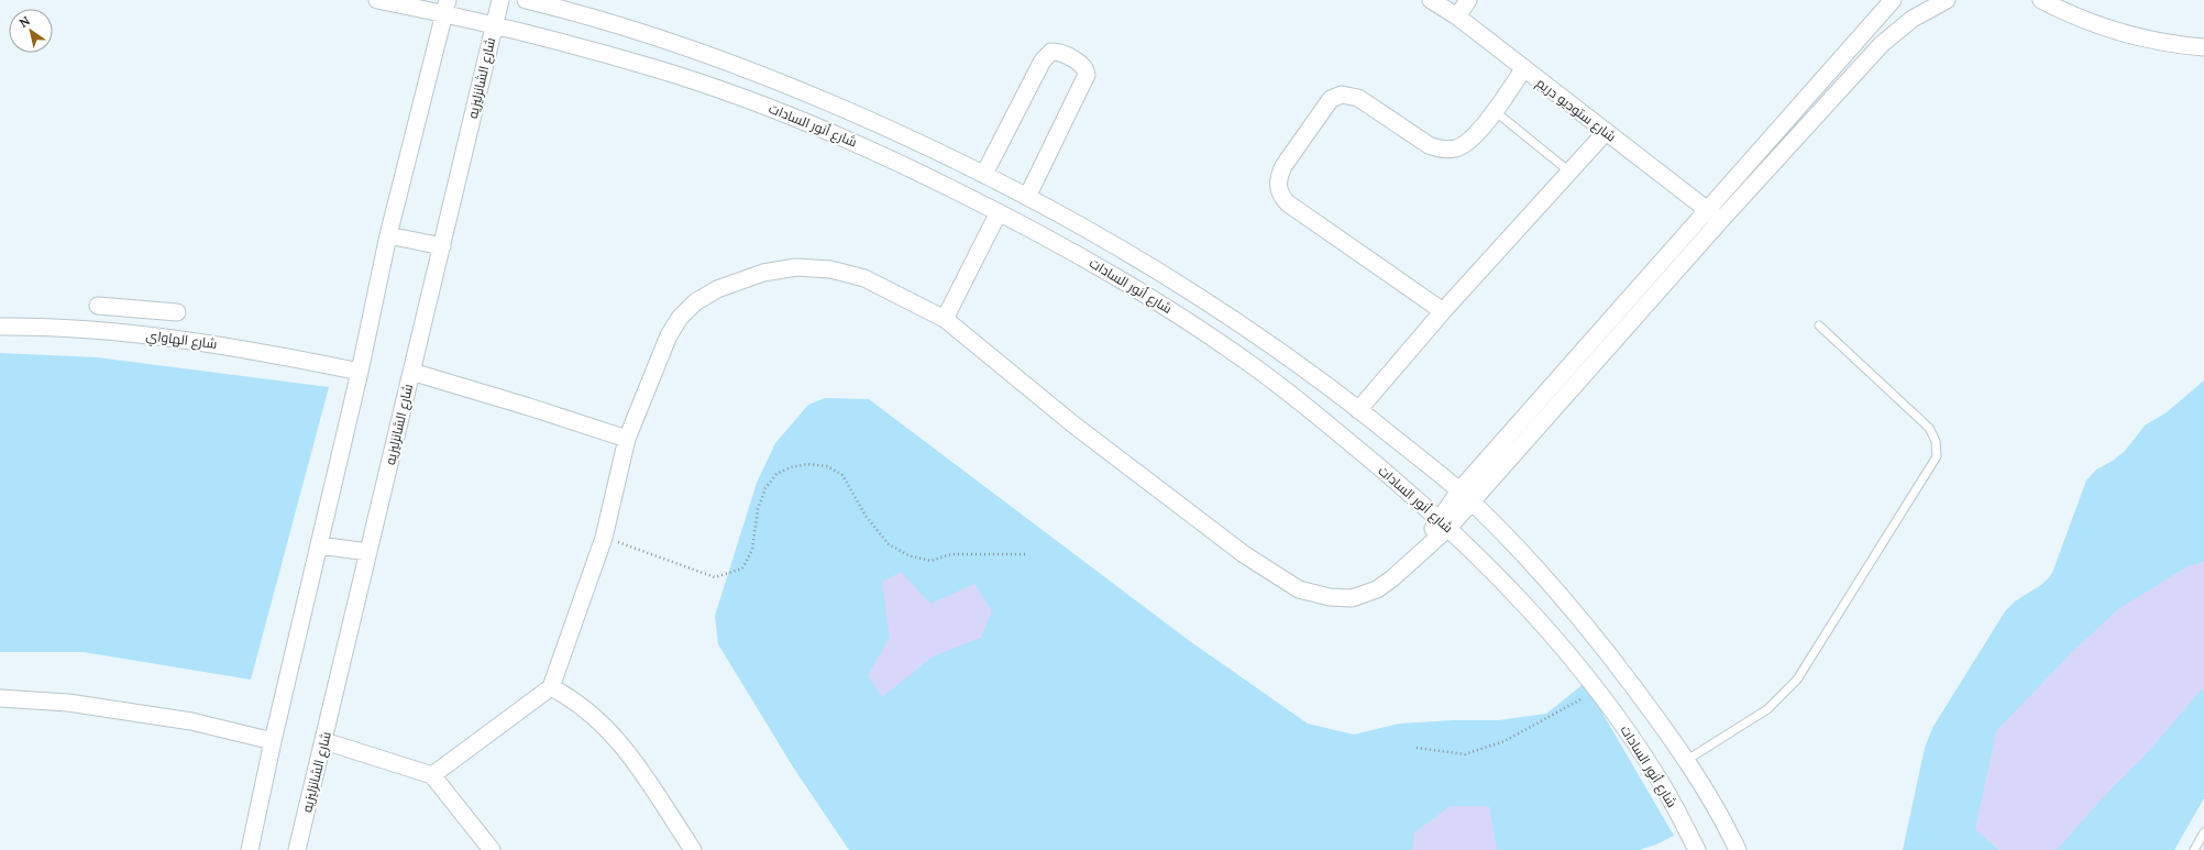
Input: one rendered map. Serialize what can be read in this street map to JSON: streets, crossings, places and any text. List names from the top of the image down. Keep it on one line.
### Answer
{"streets":{"street":["شارع الشانزليزيه","شارع ستوديو دريم","شارع أنور السادات","شارع الهاواي"]},"crossings":[["شارع الشانزليزيه","شارع أنور السادات"]],"north":"top left"}
